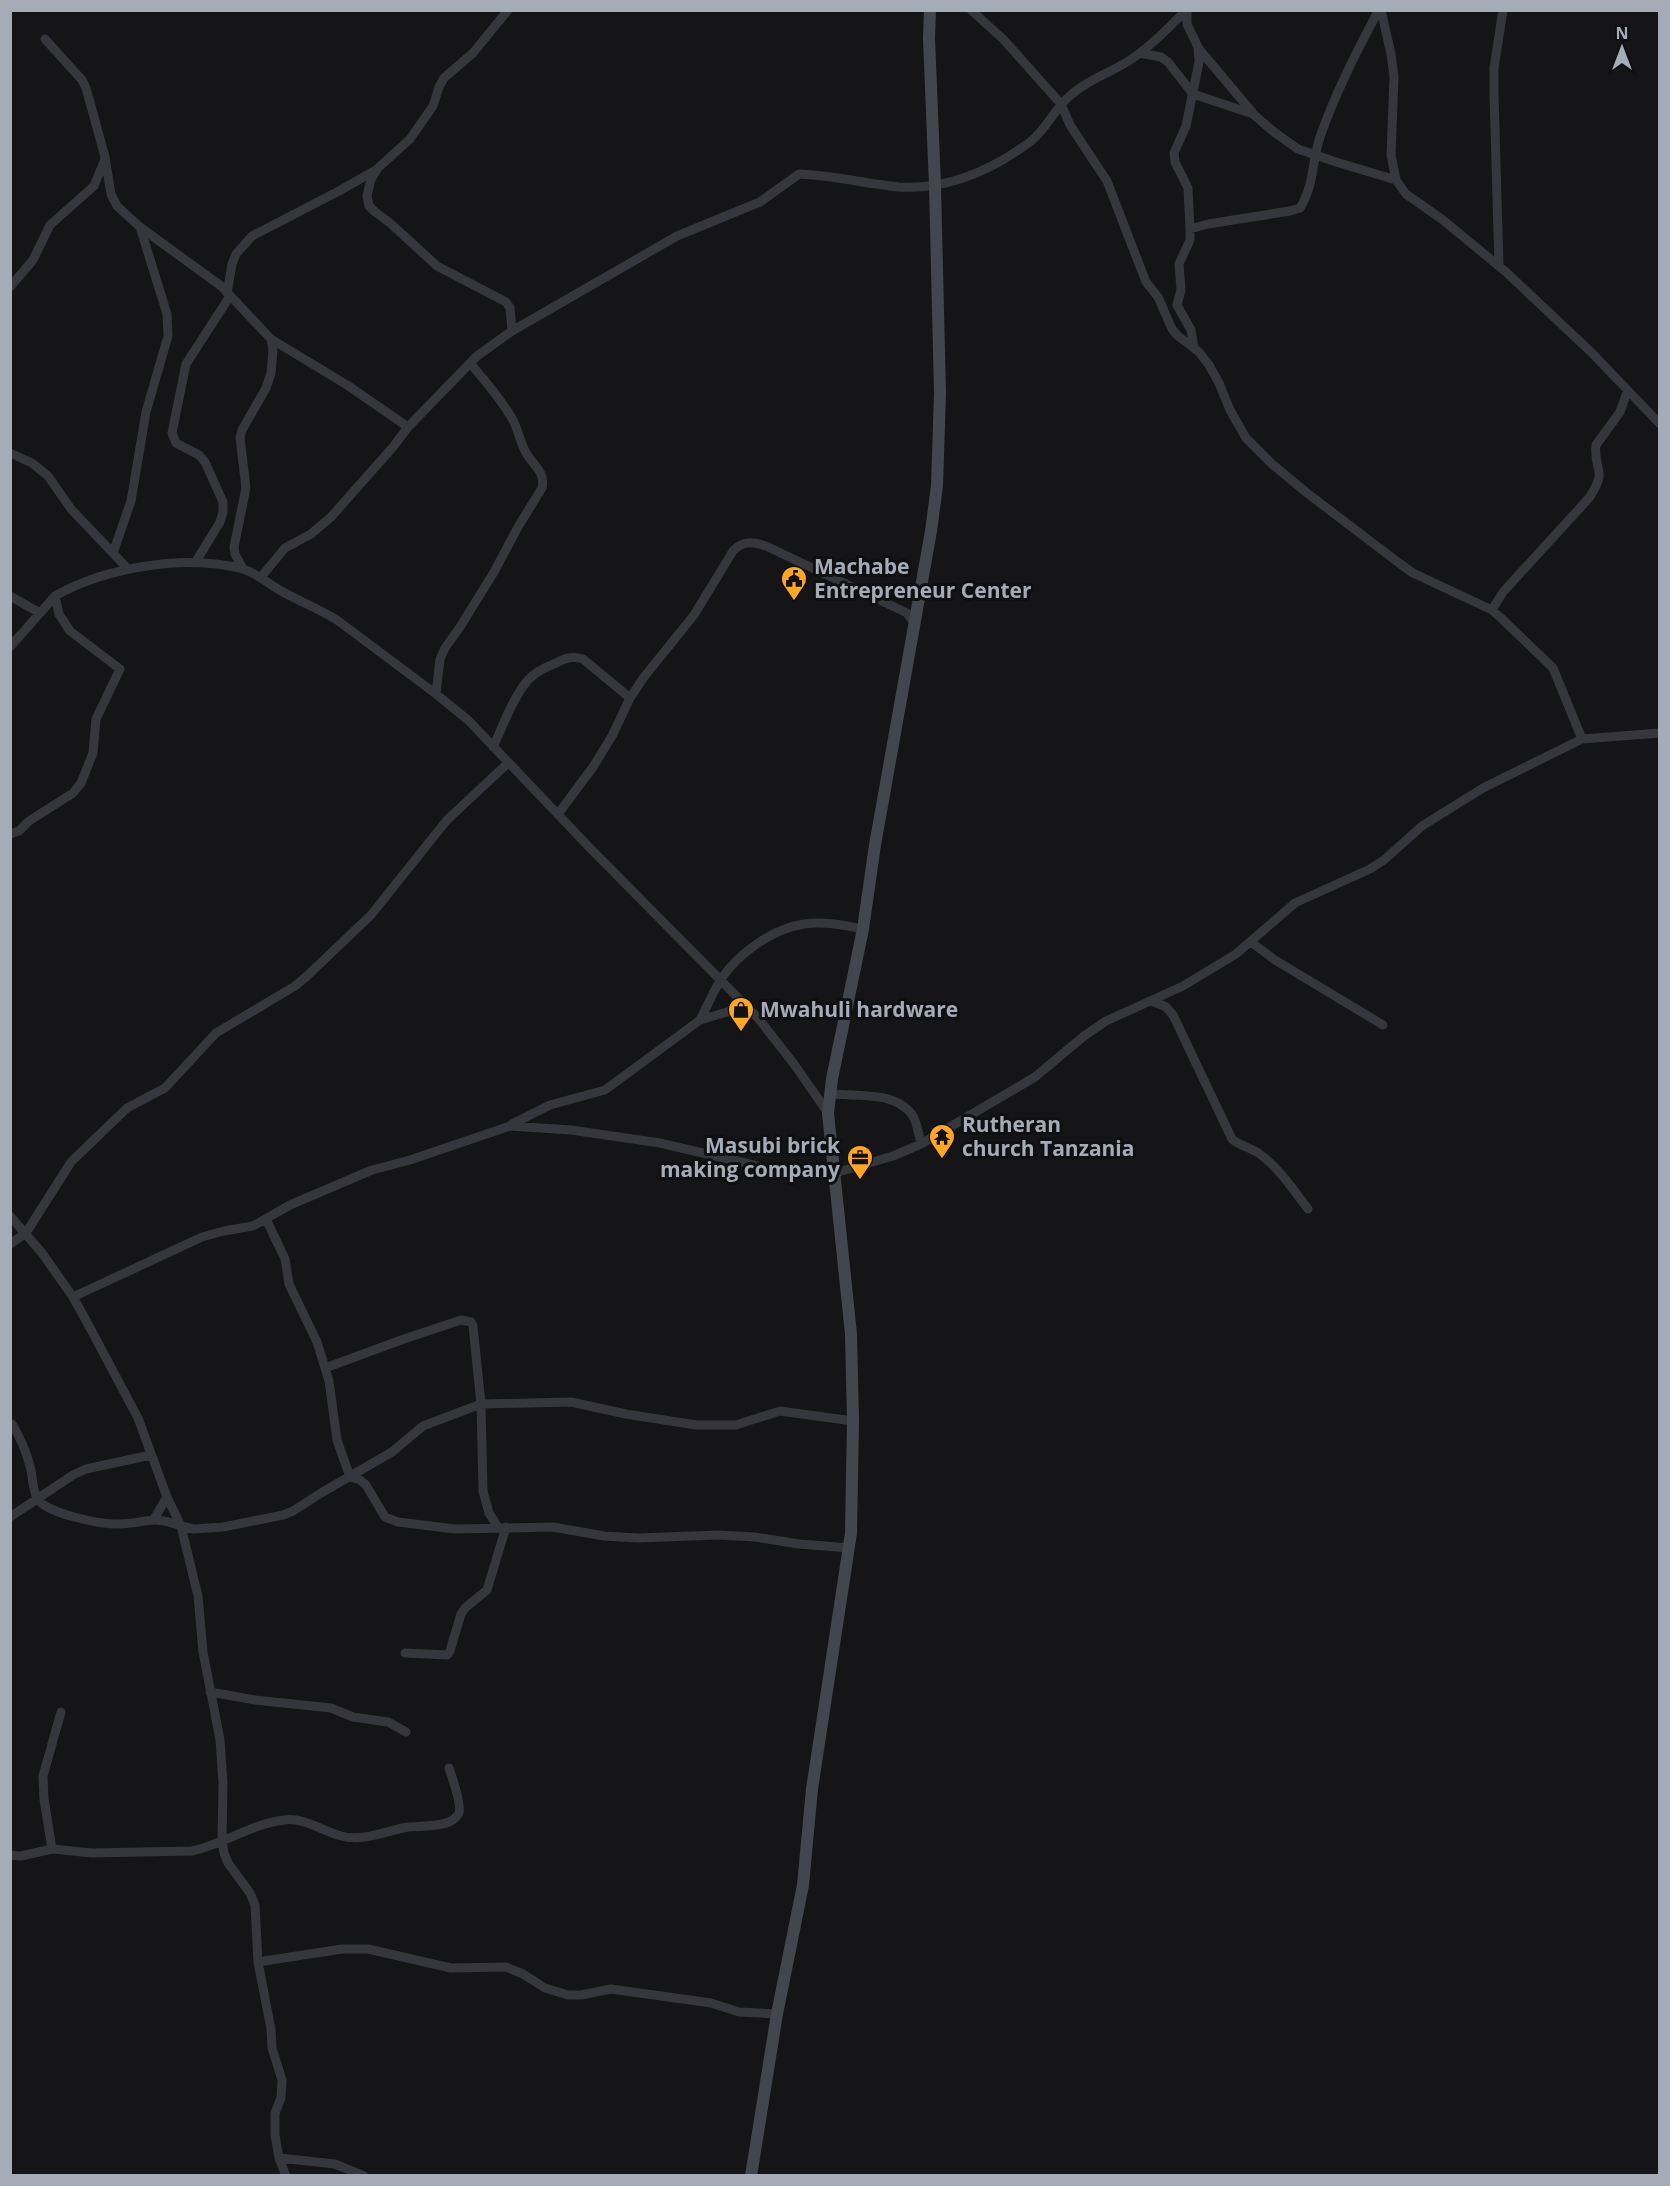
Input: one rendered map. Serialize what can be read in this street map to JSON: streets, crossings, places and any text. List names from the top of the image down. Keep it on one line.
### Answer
{"places":{"public building":["Machabe Entrepreneur Center"],"shop":["Mwahuli hardware"],"temple":["Rutheran church Tanzania"],"office":["Masubi brick making company"]},"north":"top"}
